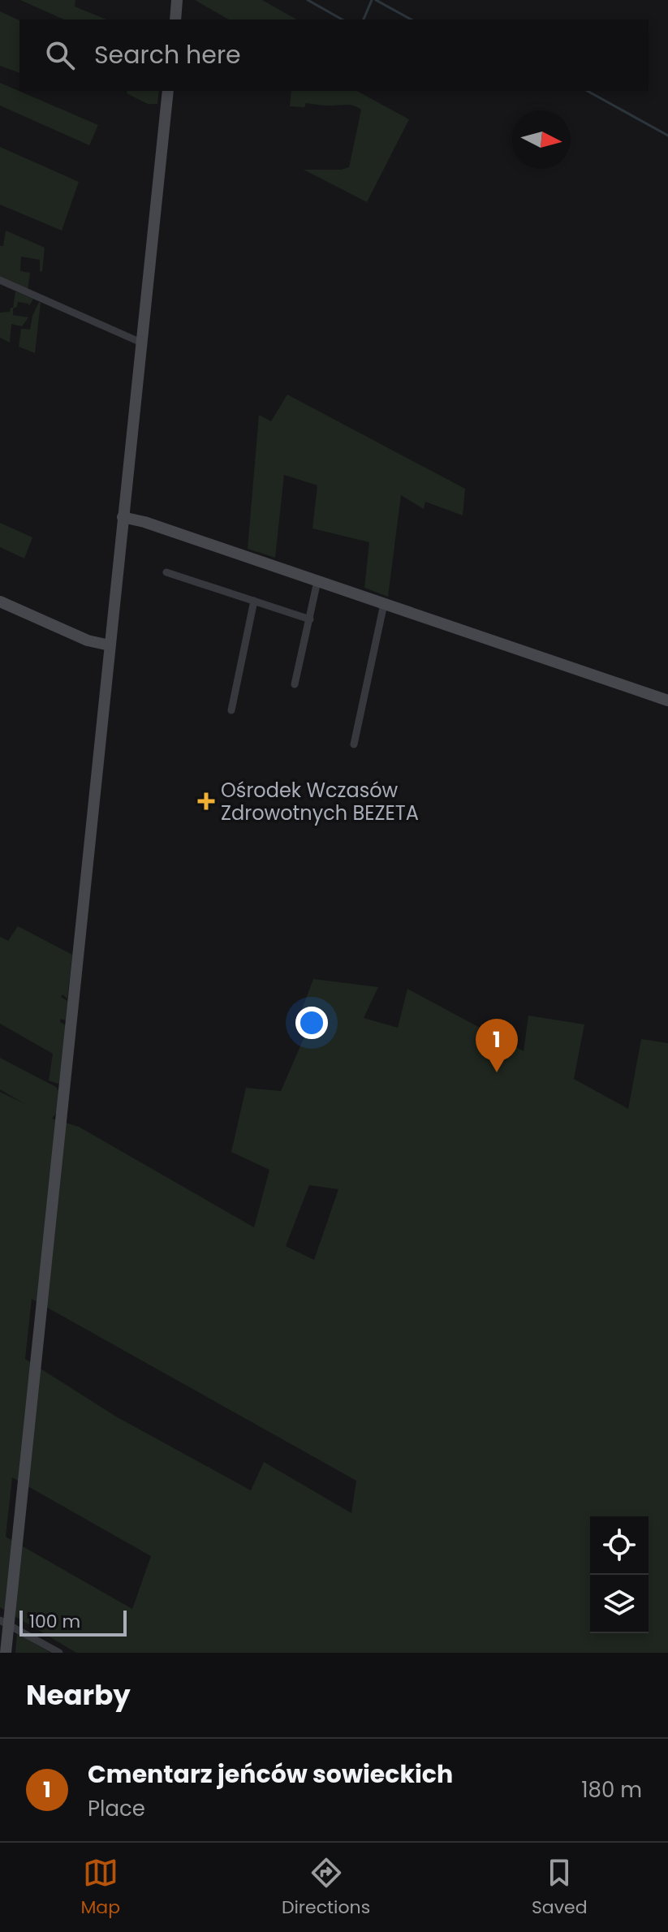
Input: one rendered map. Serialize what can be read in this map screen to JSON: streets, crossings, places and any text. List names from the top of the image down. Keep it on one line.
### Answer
{"places":{"health":["Ośrodek Wczasów Zdrowotnych BEZETA"]},"scale_bar":"100 m","north":"right","page":{"search":"Search here","pins":"1","scale":"100 m","heading":"Nearby","list":[{"mark":"1","name":"Cmentarz jeńców sowieckich","note":"Place","value":"180 m"}],"nav":["Map","Directions","Saved"]}}
